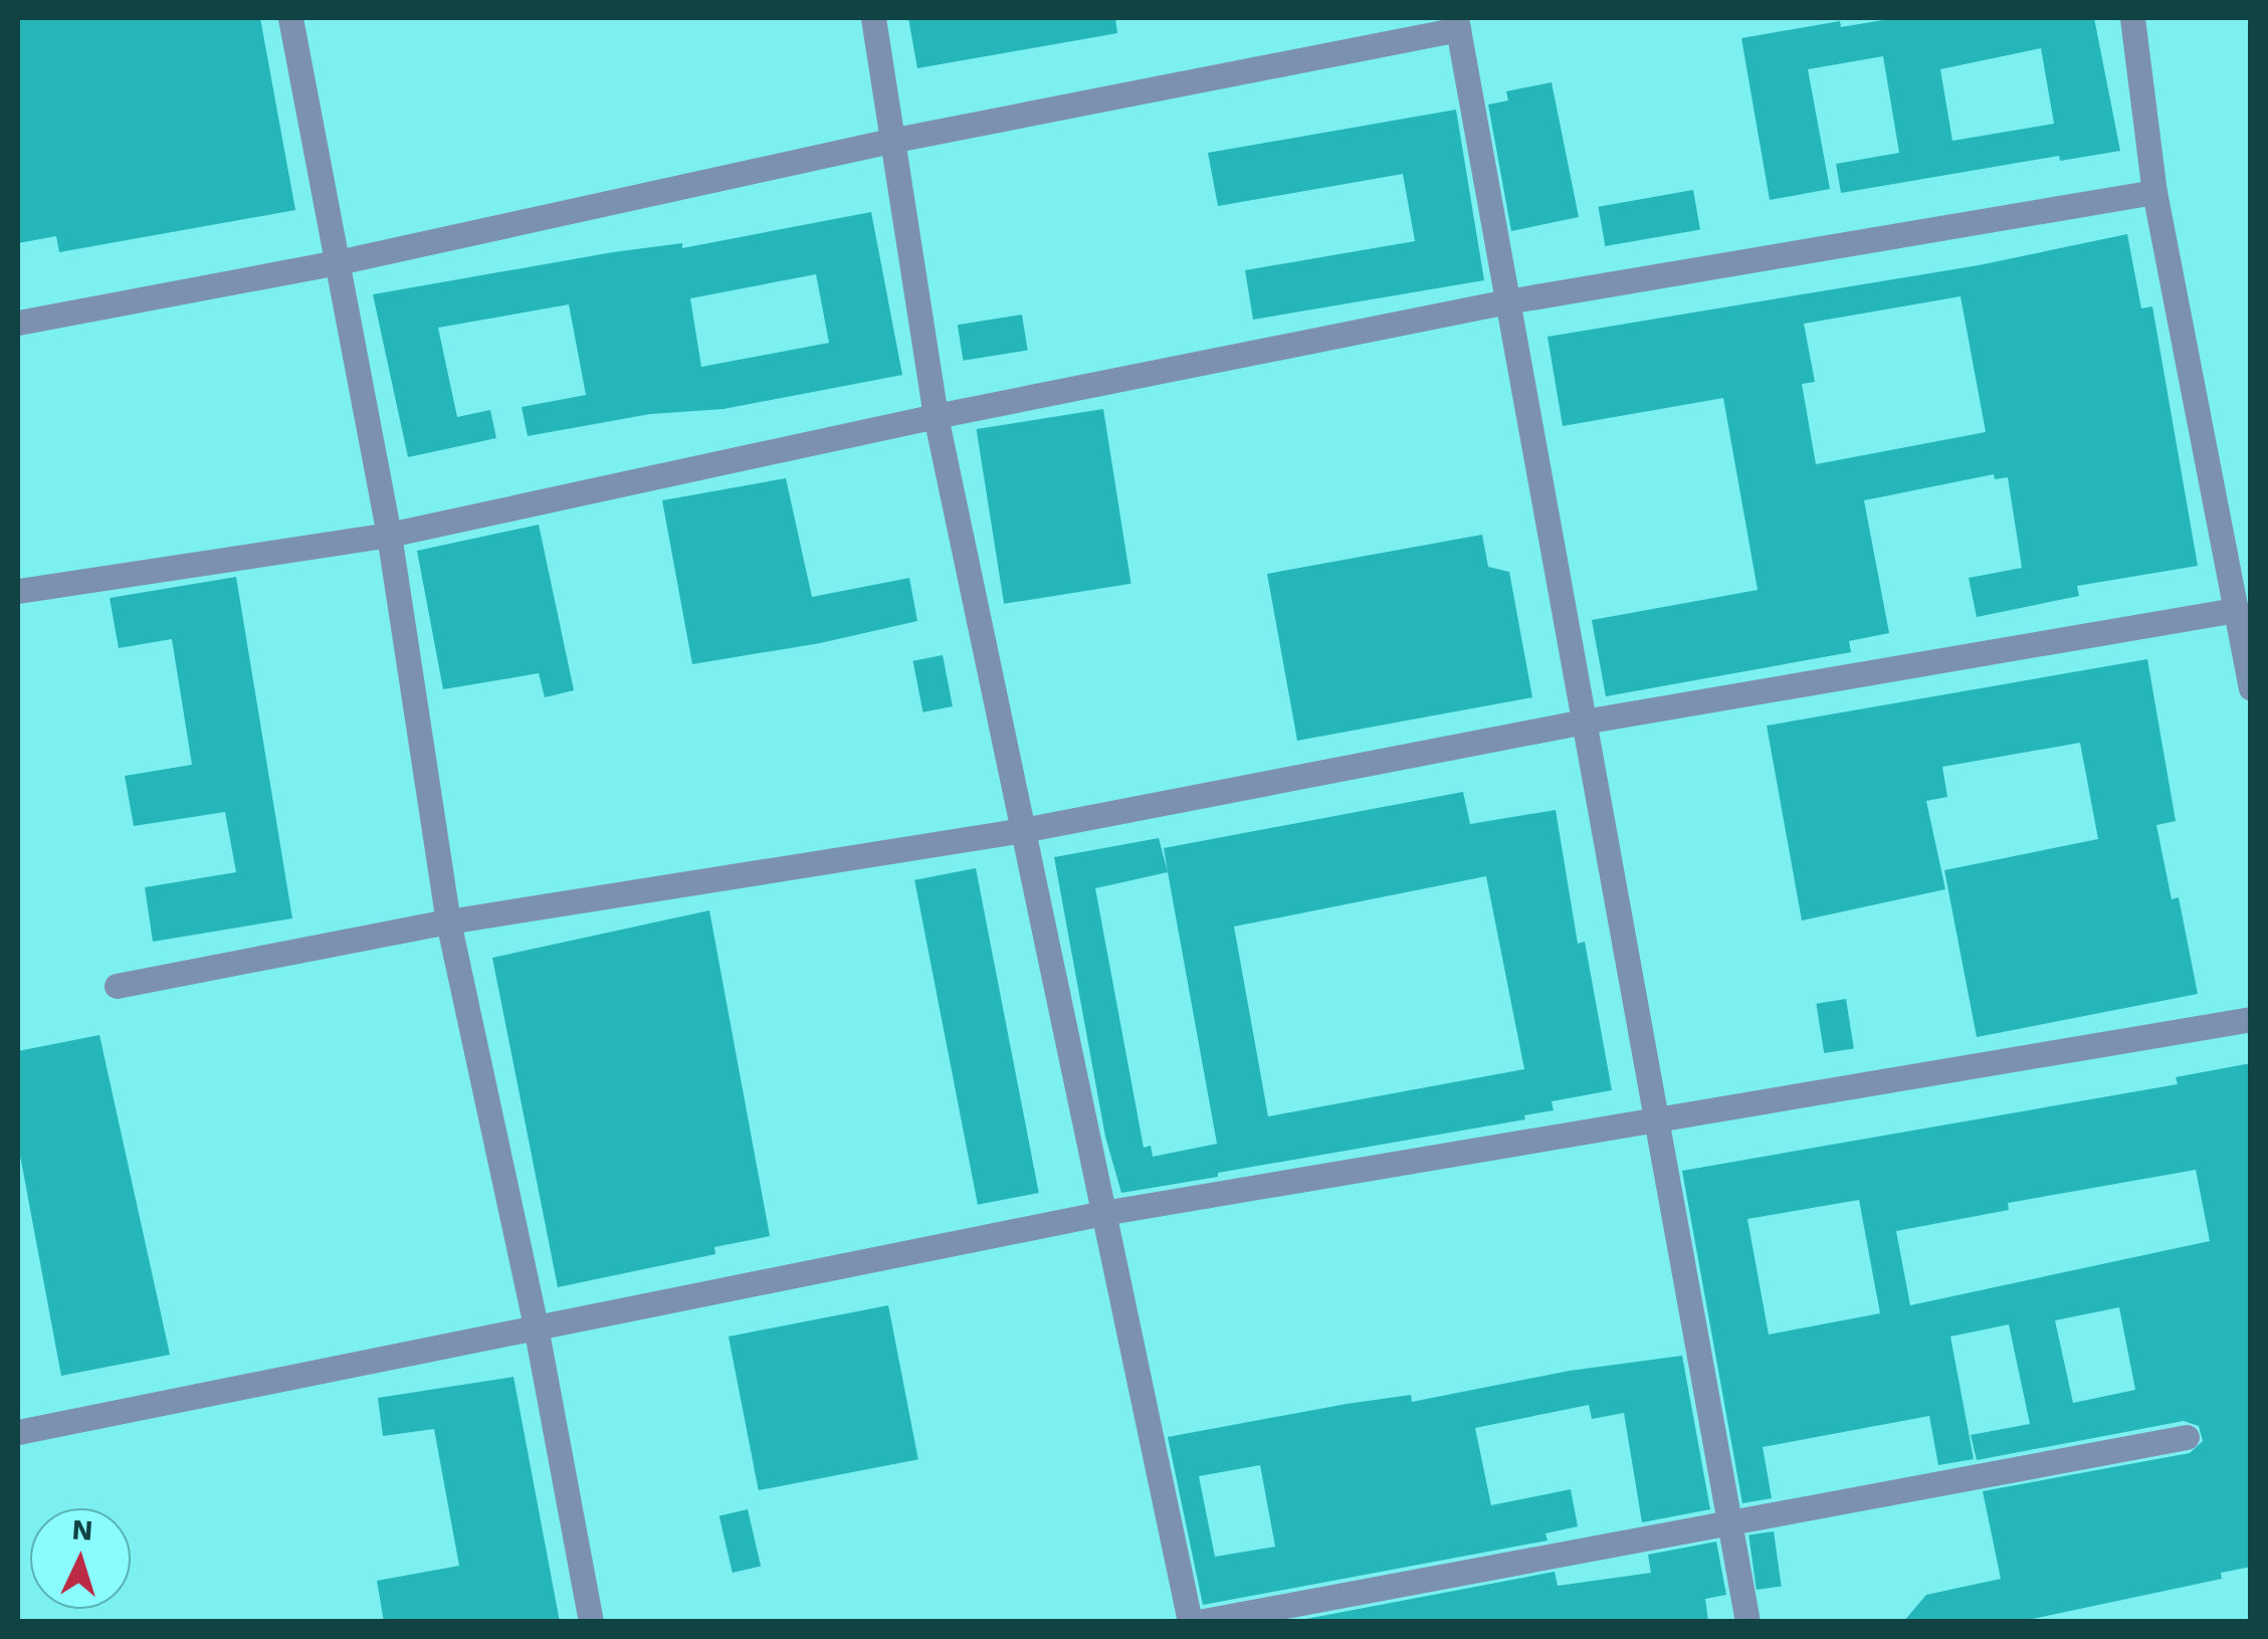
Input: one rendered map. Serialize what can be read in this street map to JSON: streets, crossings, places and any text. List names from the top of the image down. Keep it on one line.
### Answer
{"north":"top"}
